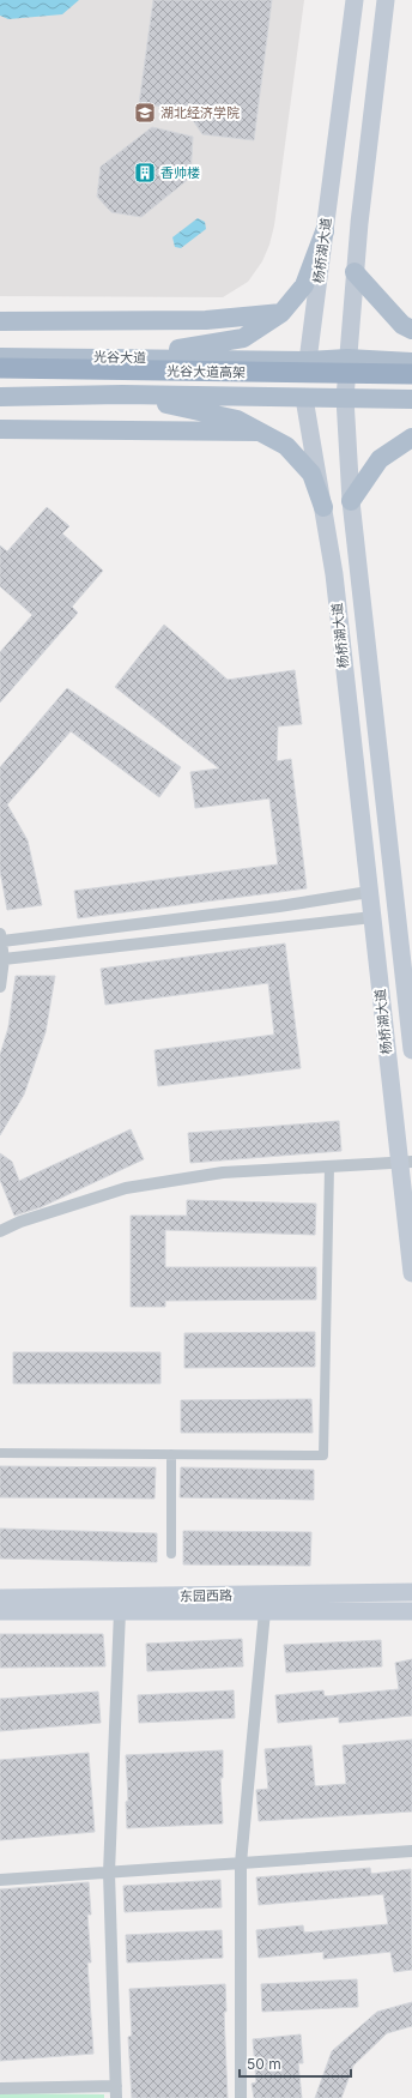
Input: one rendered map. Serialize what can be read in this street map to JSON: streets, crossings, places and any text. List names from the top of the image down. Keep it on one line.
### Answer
{"streets":{"highway":["光谷大道高架"],"main road":["杨桥湖大道","光谷大道","东园西路"]},"crossings":[["杨桥湖大道","光谷大道"],["光谷大道","光谷大道高架"]],"places":{"school or university":["湖北经济学院"],"building":["香帅楼"]},"scale_bar":"50 m"}
